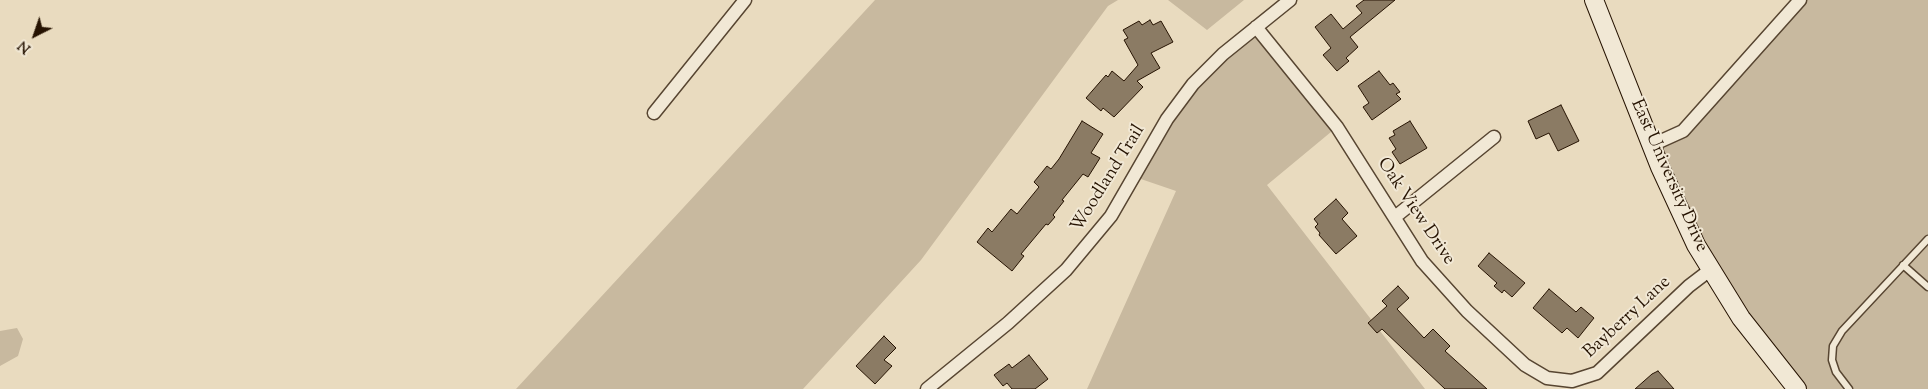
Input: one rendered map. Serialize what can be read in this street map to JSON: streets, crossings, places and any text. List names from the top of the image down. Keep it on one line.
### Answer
{"streets":{"main road":["East University Drive"],"street":["Woodland Trail","Oak View Drive","Bayberry Lane"]},"crossings":[["East University Drive","Bayberry Lane"],["Woodland Trail","Oak View Drive"],["Oak View Drive","Bayberry Lane"]],"north":"bottom left"}
